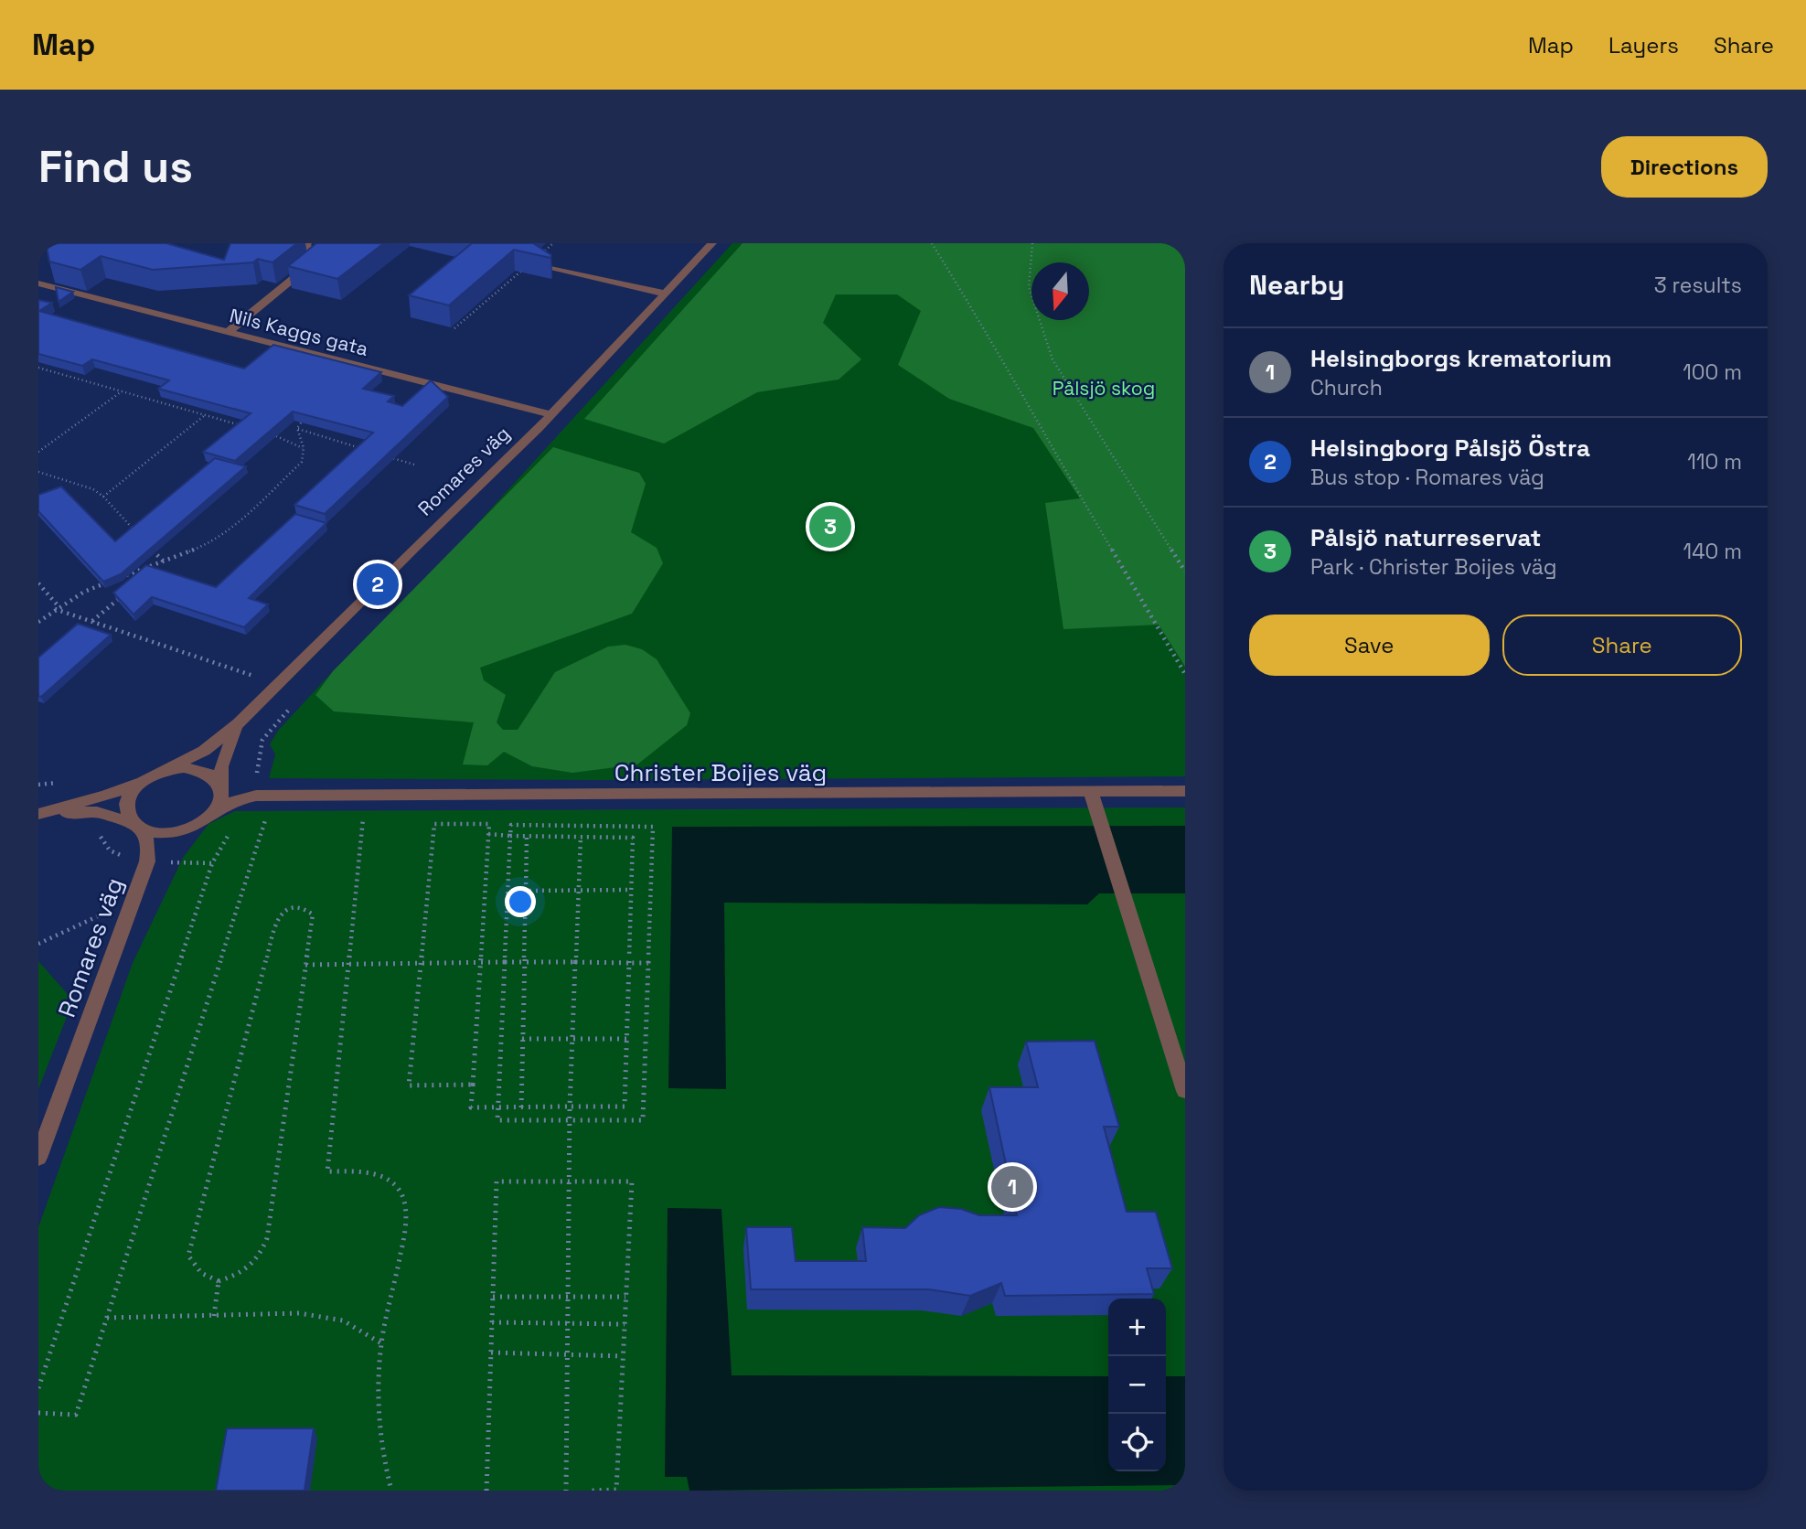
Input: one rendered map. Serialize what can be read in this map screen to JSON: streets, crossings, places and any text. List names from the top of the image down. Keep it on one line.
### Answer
{"streets":{"street":["Nils Kaggs gata","Romares väg","Christer Boijes väg"]},"crossings":[["Nils Kaggs gata","Romares väg"],["Romares väg","Christer Boijes väg"]],"parks":["Pålsjö skog"],"north":"bottom","page":{"header":"Map","nav":["Map","Layers","Share"],"buttons":["Directions",["Save","Share"]],"title":"Find us","heading":["Nearby","3 results"],"list":[{"mark":"1","name":"Helsingborgs krematorium","note":"Church","value":"100 m"},{"mark":"2","name":"Helsingborg Pålsjö Östra","note":"Bus stop · Romares väg","value":"110 m"},{"mark":"3","name":"Pålsjö naturreservat","note":"Park · Christer Boijes väg","value":"140 m"}],"pins":["3","2","1"],"map_buttons":["+","−"]}}
